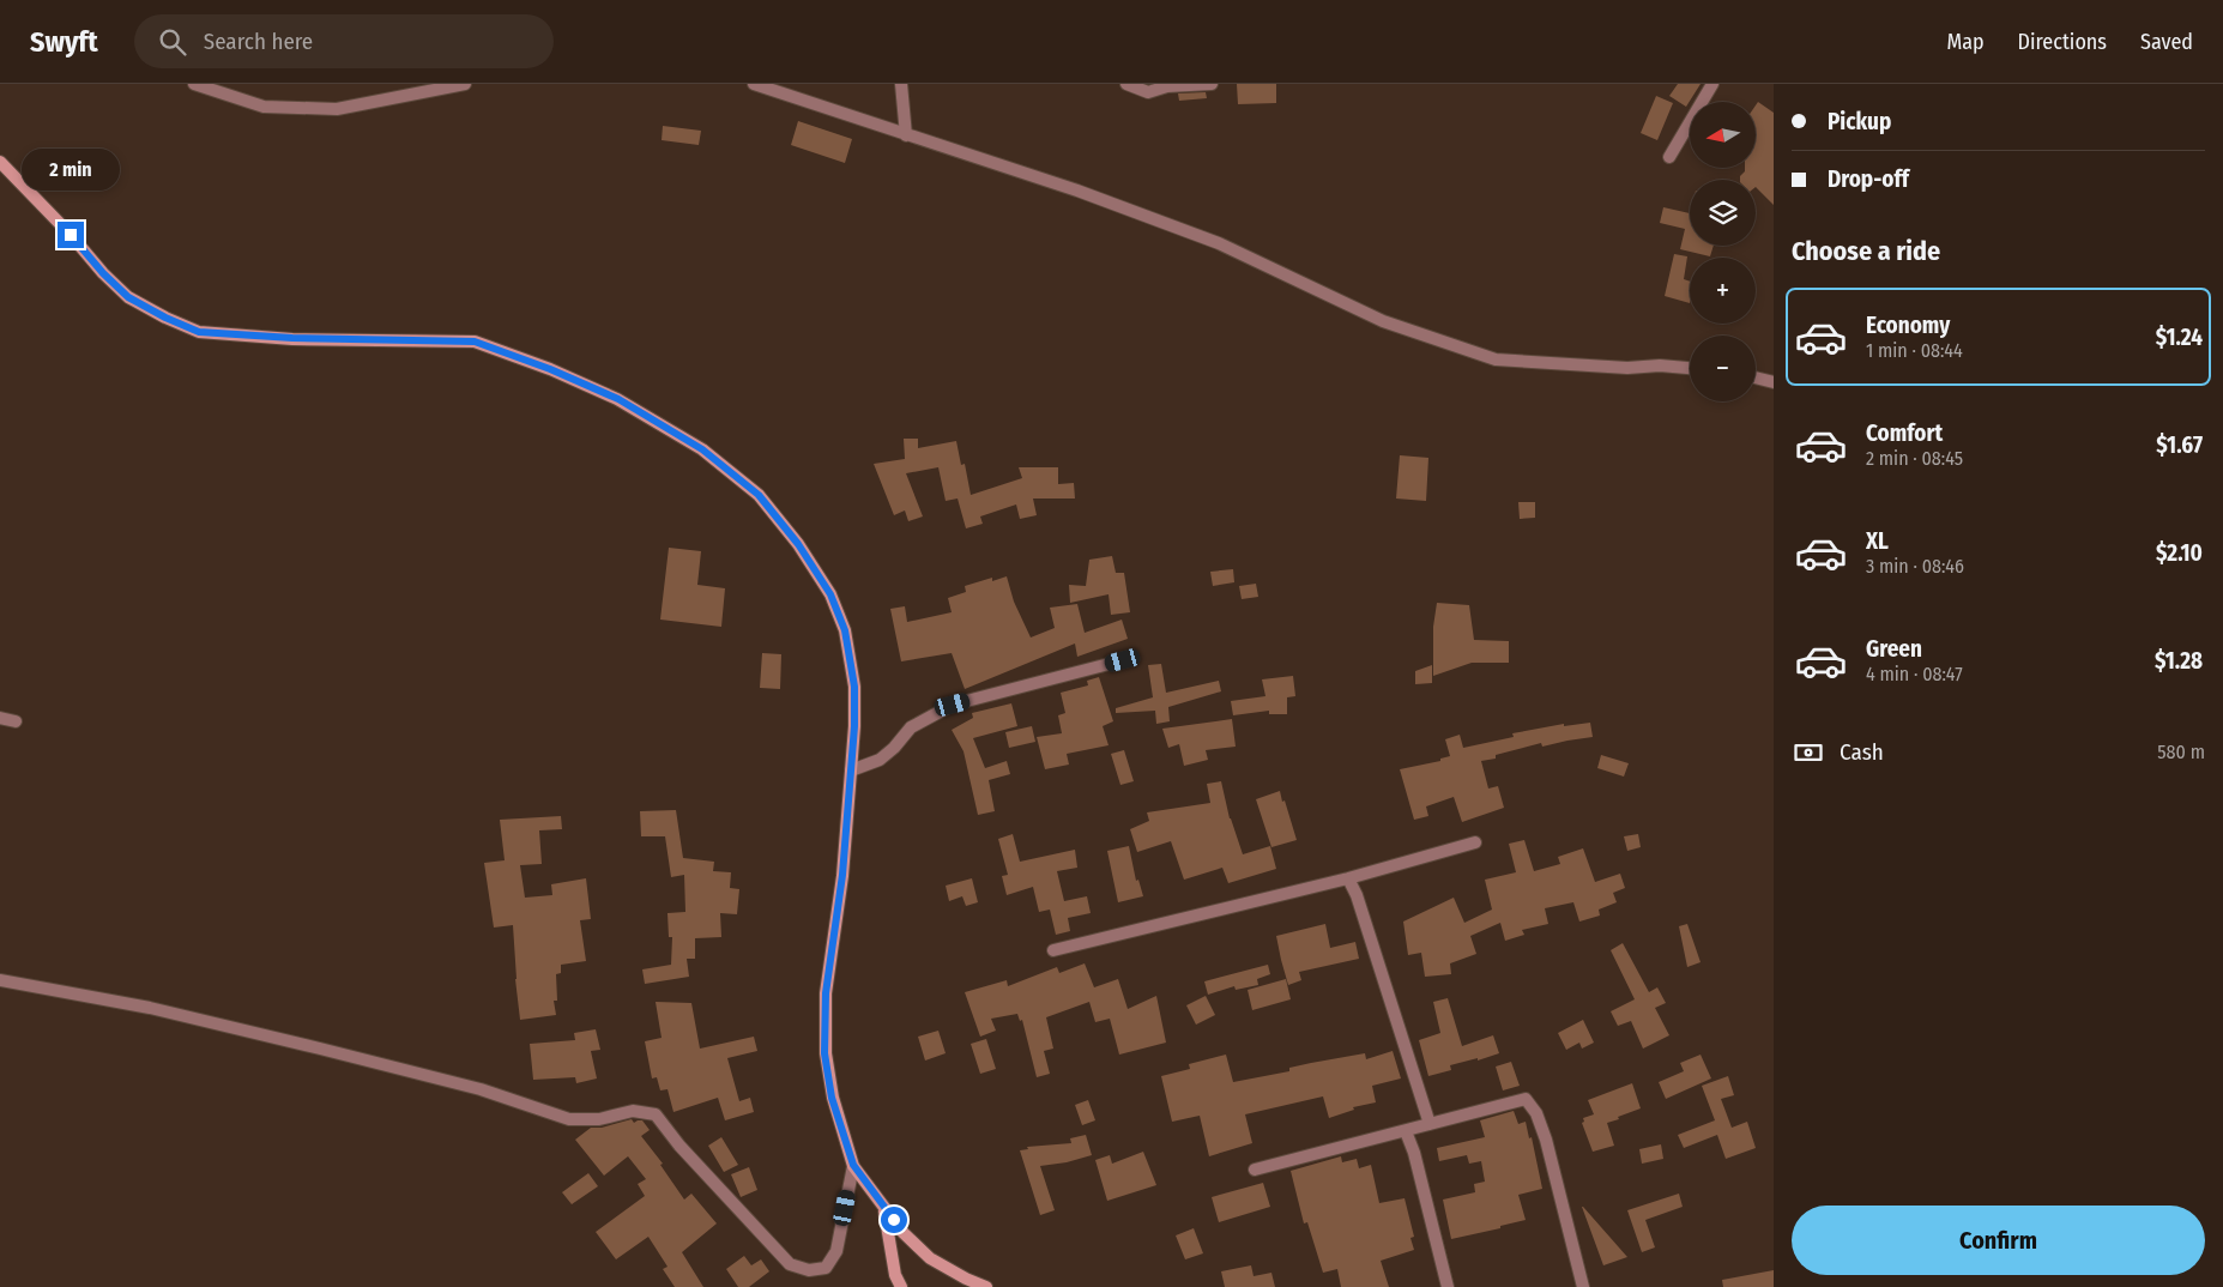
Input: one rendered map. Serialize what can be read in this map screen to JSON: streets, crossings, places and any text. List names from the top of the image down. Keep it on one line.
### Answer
{"north":"left","page":{"header":"Swyft","search":"Search here","nav":["Map","Directions","Saved"],"banner":["Pickup","Drop-off"],"map_buttons":["+","−"],"bubble":"2 min","heading":"Choose a ride","list":[{"name":"Economy","note":"1 min · 08:44","value":"$1.24"},{"name":"Comfort","note":"2 min · 08:45","value":"$1.67"},{"name":"XL","note":"3 min · 08:46","value":"$2.10"},{"name":"Green","note":"4 min · 08:47","value":"$1.28"}],"pay":["Cash","580 m"],"buttons":"Confirm"}}
